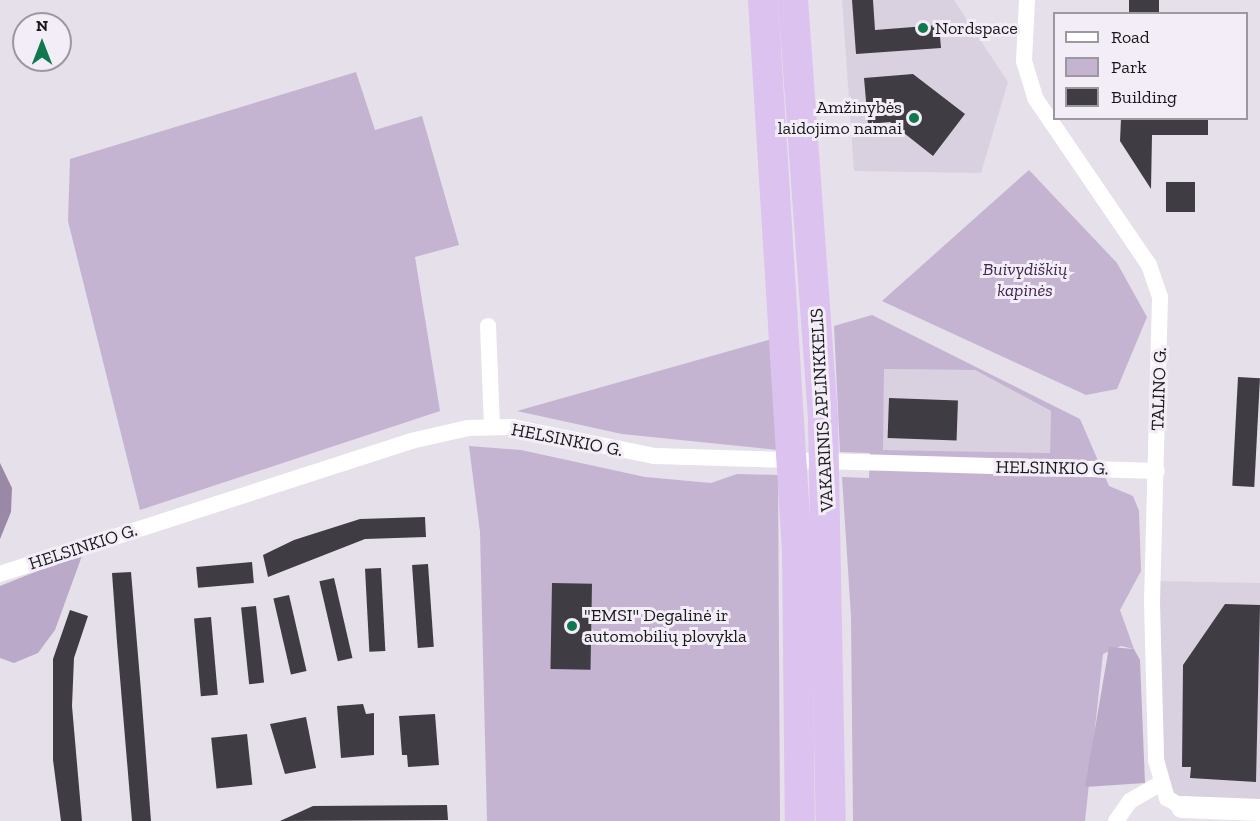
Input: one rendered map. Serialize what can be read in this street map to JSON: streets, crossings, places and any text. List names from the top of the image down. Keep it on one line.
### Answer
{"streets":{"highway":["VAKARINIS APLINKKELIS"],"street":["TALINO G.","HELSINKIO G."]},"crossings":[["TALINO G.","HELSINKIO G."]],"parks":["Buivydiškių kapinės"],"places":["Nordspace","Amžinybės laidojimo namai","\"EMSI\" Degalinė ir automobilių plovykla"],"legend":["Road","Park","Building"],"north":"top"}
